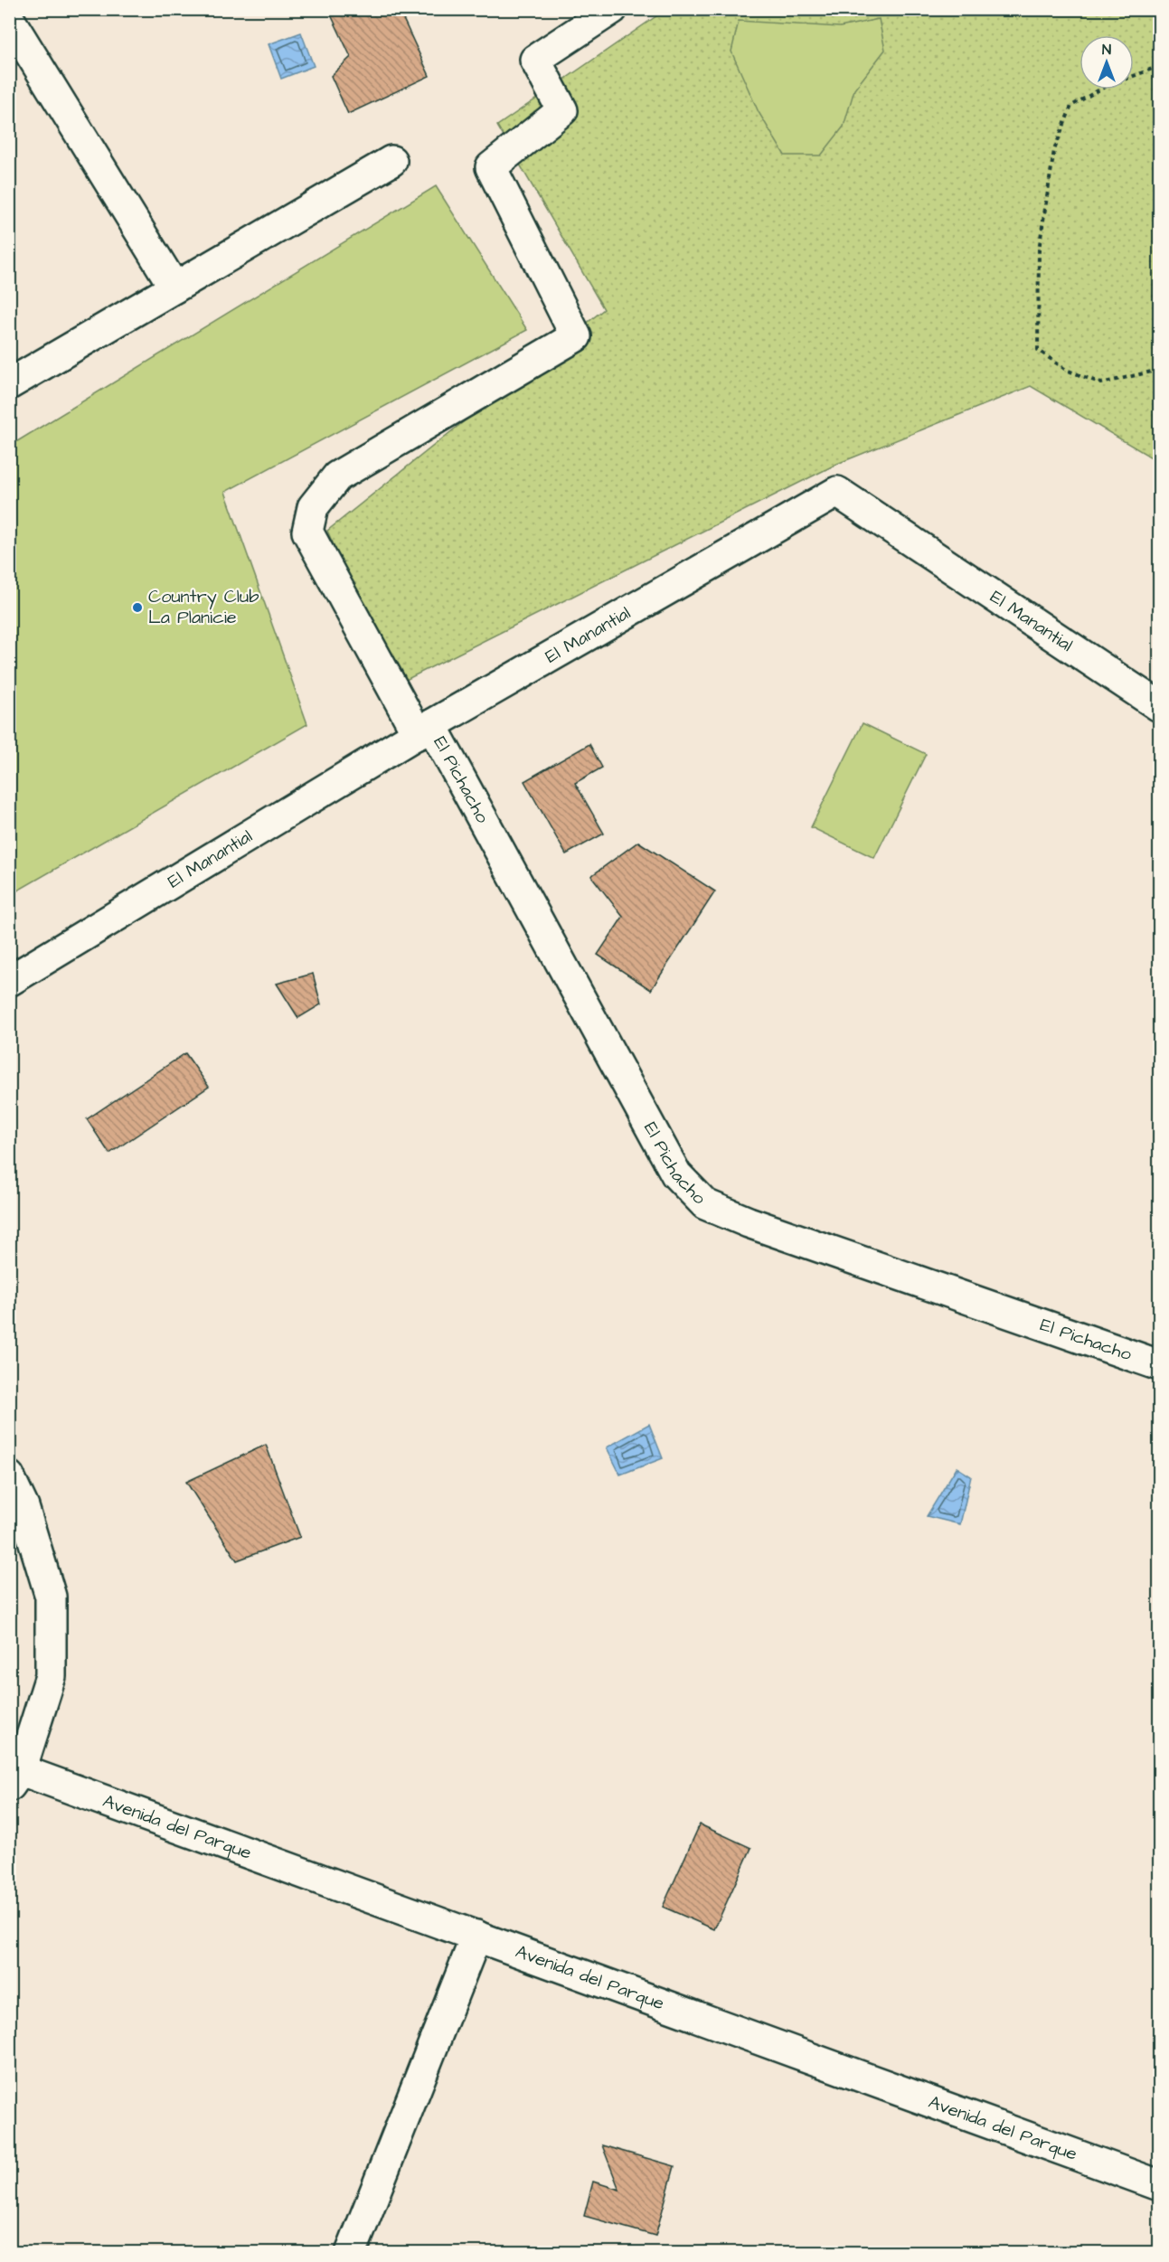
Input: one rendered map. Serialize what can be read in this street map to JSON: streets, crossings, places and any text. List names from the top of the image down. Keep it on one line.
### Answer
{"streets":{"street":["El Manantial","El Pichacho","Avenida del Parque"]},"crossings":[["El Manantial","El Pichacho"]],"places":["Country Club La Planicie"],"north":"top"}
